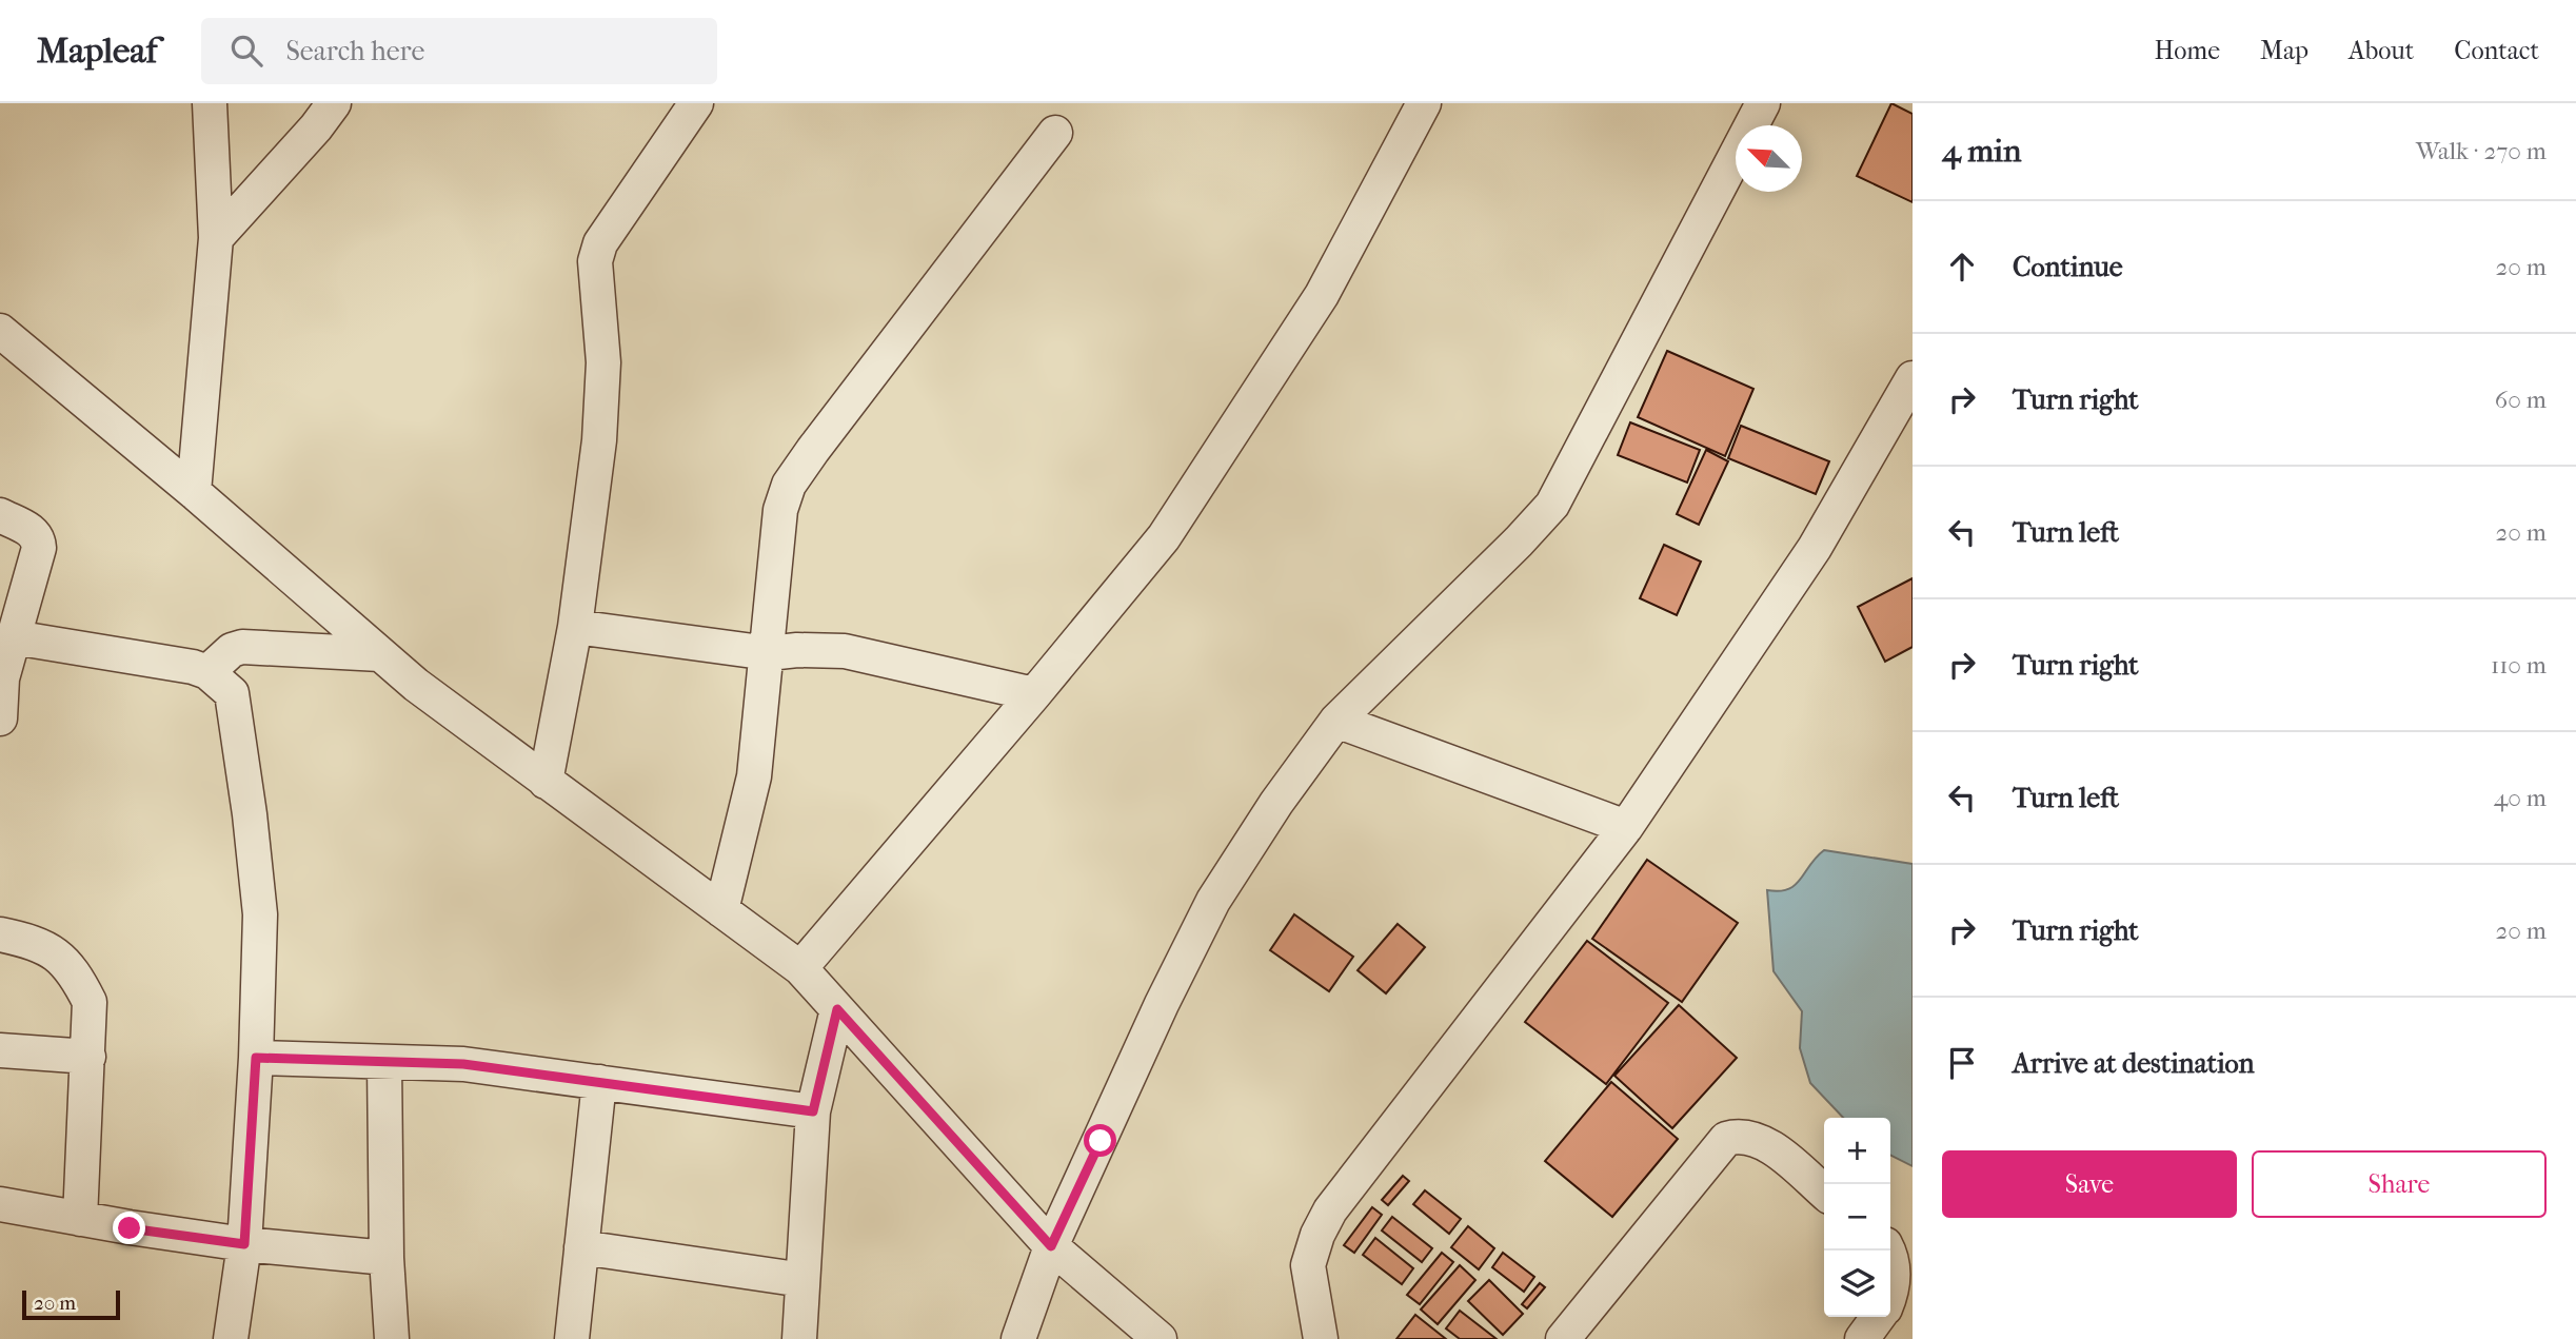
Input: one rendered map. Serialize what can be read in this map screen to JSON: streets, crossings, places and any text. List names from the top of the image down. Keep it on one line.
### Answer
{"scale_bar":"20 m","north":"top left","page":{"header":"Mapleaf","search":"Search here","nav":["Home","Map","About","Contact"],"heading":["4 min","Walk · 270 m"],"list":[["Continue","20 m"],["Turn right","60 m"],["Turn left","20 m"],["Turn right","110 m"],["Turn left","40 m"],["Turn right","20 m"],"Arrive at destination"],"map_buttons":["+","−"],"buttons":["Save","Share"],"scale":"20 m"}}
